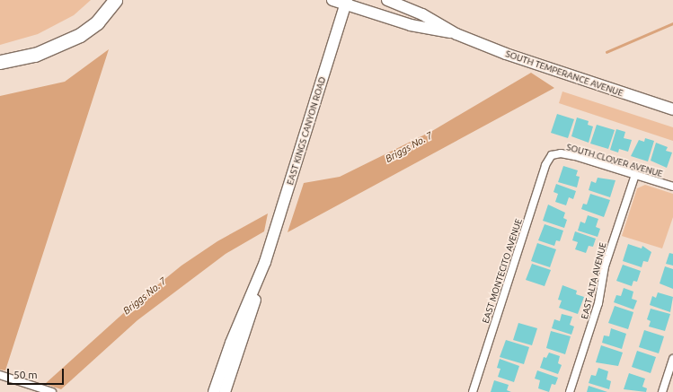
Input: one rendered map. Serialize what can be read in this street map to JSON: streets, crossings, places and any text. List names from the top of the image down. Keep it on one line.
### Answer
{"streets":{"main road":["SOUTH TEMPERANCE AVENUE","EAST KINGS CANYON ROAD"],"street":["SOUTH CLOVER AVENUE","EAST MONTECITO AVENUE","EAST ALTA AVENUE"]},"crossings":[["SOUTH TEMPERANCE AVENUE","EAST KINGS CANYON ROAD"],["SOUTH CLOVER AVENUE","EAST MONTECITO AVENUE"],["SOUTH CLOVER AVENUE","EAST ALTA AVENUE"]],"water":["Briggs No. 7"],"scale_bar":"50 m"}
